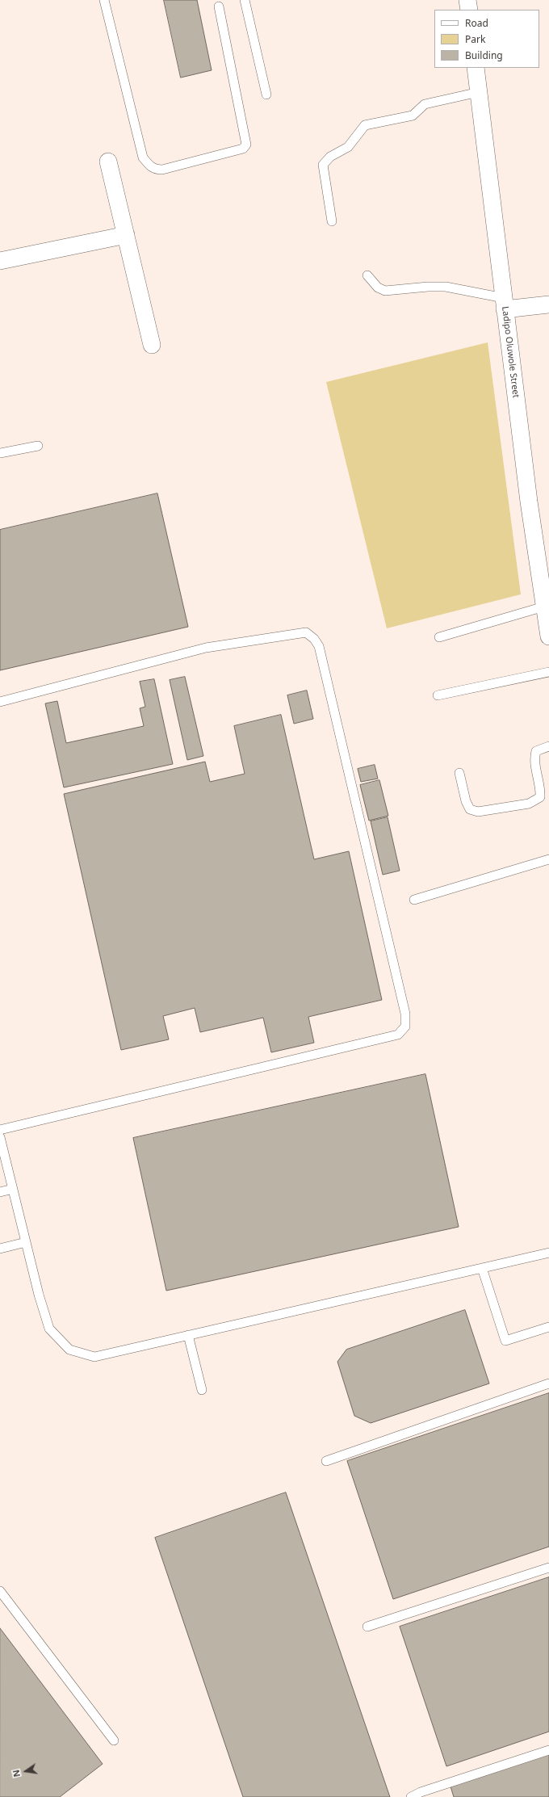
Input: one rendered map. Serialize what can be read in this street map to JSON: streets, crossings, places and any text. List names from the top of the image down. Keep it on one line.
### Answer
{"streets":{"street":["Ladipo Oluwole Street"]},"legend":["Road","Park","Building"],"north":"left"}
